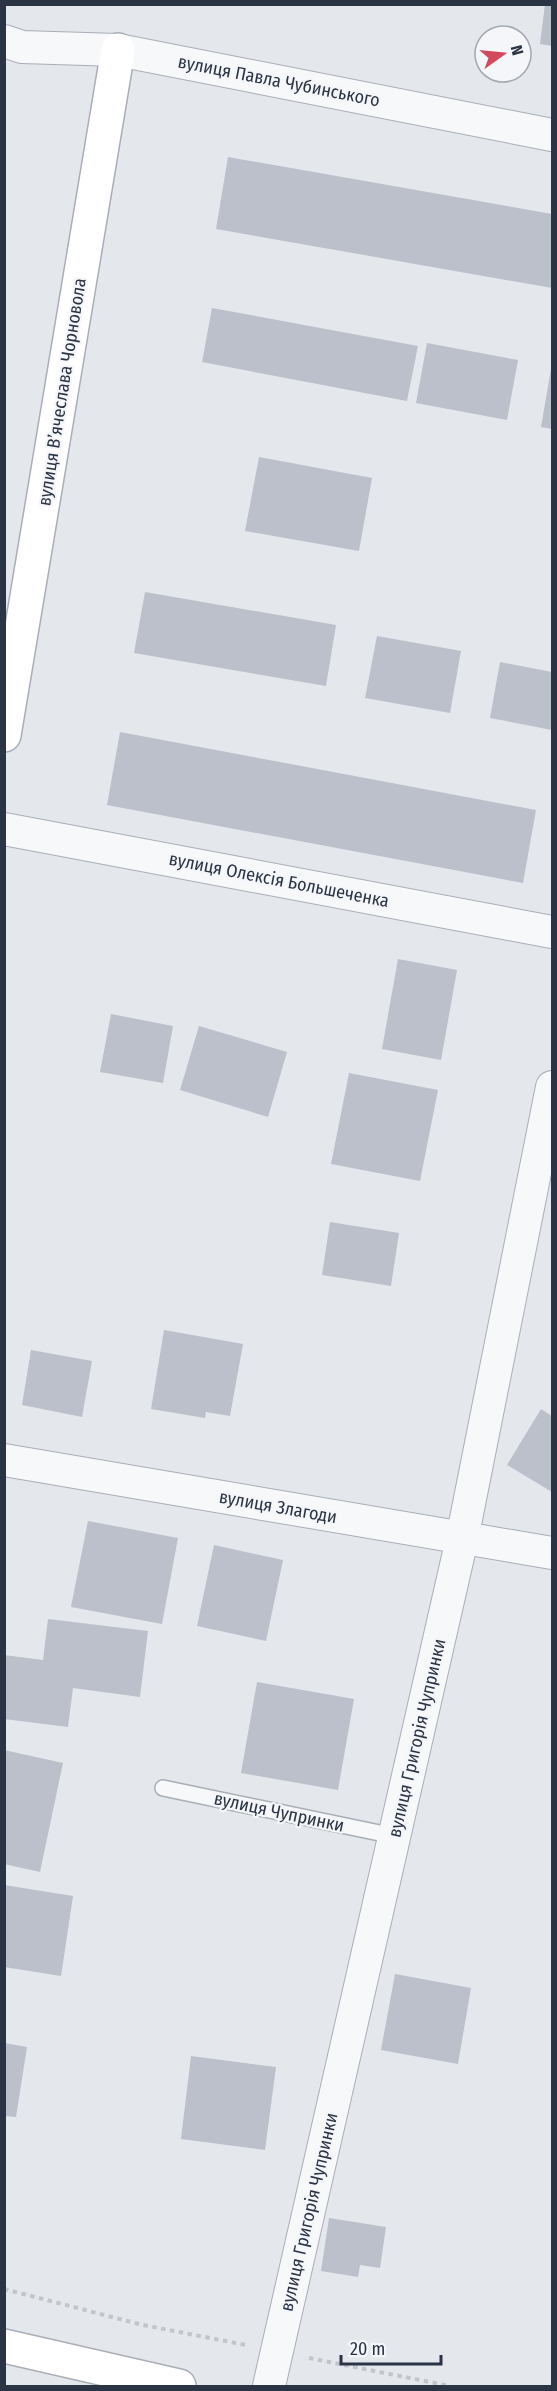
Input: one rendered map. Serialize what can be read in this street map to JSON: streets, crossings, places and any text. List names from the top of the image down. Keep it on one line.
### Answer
{"streets":{"street":["вулиця Павла Чубинського","вулиця Вʼячеслава Чорновола","вулиця Олексія Большеченка","вулиця Злагоди","вулиця Григорія Чупринки"],"lane":["вулиця Чупринки"]},"crossings":[["вулиця Павла Чубинського","вулиця Вʼячеслава Чорновола"],["вулиця Злагоди","вулиця Григорія Чупринки"],["вулиця Григорія Чупринки","вулиця Чупринки"]],"scale_bar":"20 m","north":"right"}
